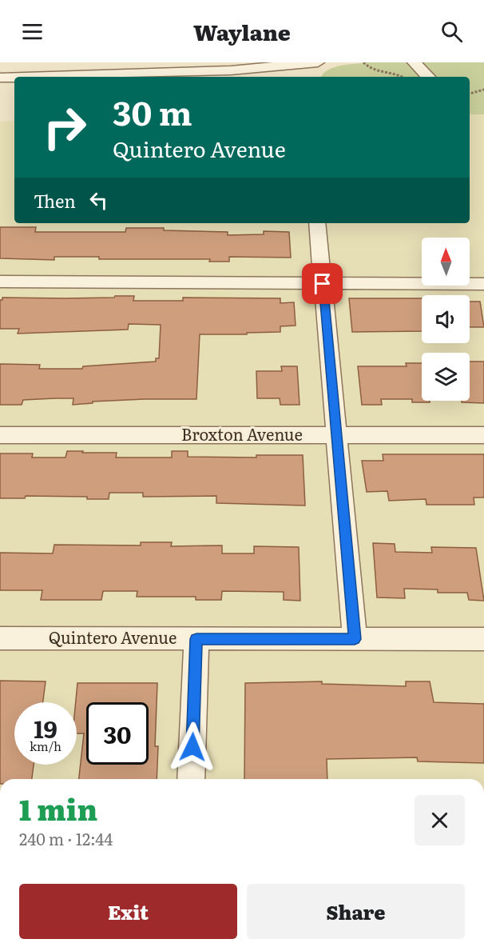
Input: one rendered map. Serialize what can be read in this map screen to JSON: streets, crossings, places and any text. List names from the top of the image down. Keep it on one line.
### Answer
{"streets":{"street":["Broxton Avenue","Quintero Avenue"]},"north":"top","page":{"header":"Waylane","turn":["30 m","Quintero Avenue"],"then":"Then","speed":"19 km/h","limit":"30","heading":["1 min","240 m · 12:44"],"buttons":["Exit","Share"]}}
